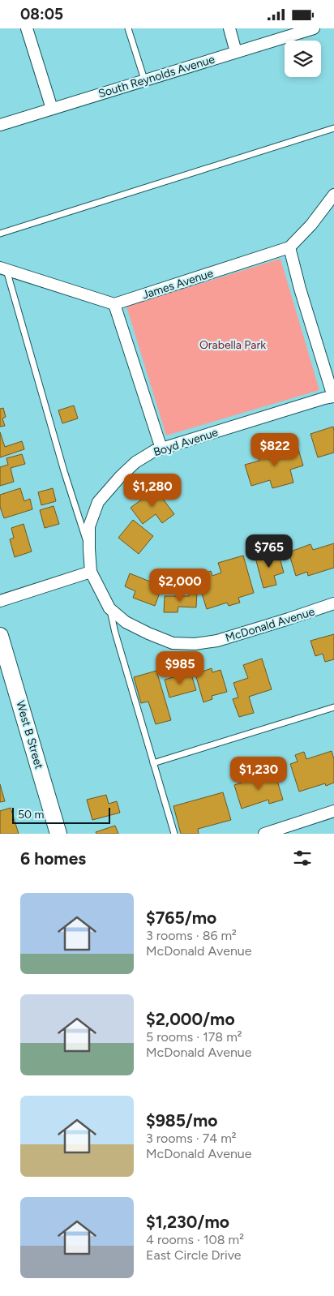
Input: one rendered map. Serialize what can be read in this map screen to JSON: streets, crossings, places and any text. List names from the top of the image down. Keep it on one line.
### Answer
{"streets":{"street":["South Reynolds Avenue","James Avenue","Boyd Avenue","McDonald Avenue","West B Street"]},"crossings":[["Boyd Avenue","McDonald Avenue"]],"parks":["Orabella Park"],"scale_bar":"50 m","page":{"status":"08:05","price":["$822","$1,280","$765","$2,000","$985","$1,230"],"scale":"50 m","heading":"6 homes","list":[{"name":"$765/mo","note":"3 rooms · 86 m² · McDonald Avenue"},{"name":"$2,000/mo","note":"5 rooms · 178 m² · McDonald Avenue"},{"name":"$985/mo","note":"3 rooms · 74 m² · McDonald Avenue"},{"name":"$1,230/mo","note":"4 rooms · 108 m² · East Circle Drive"}]}}
